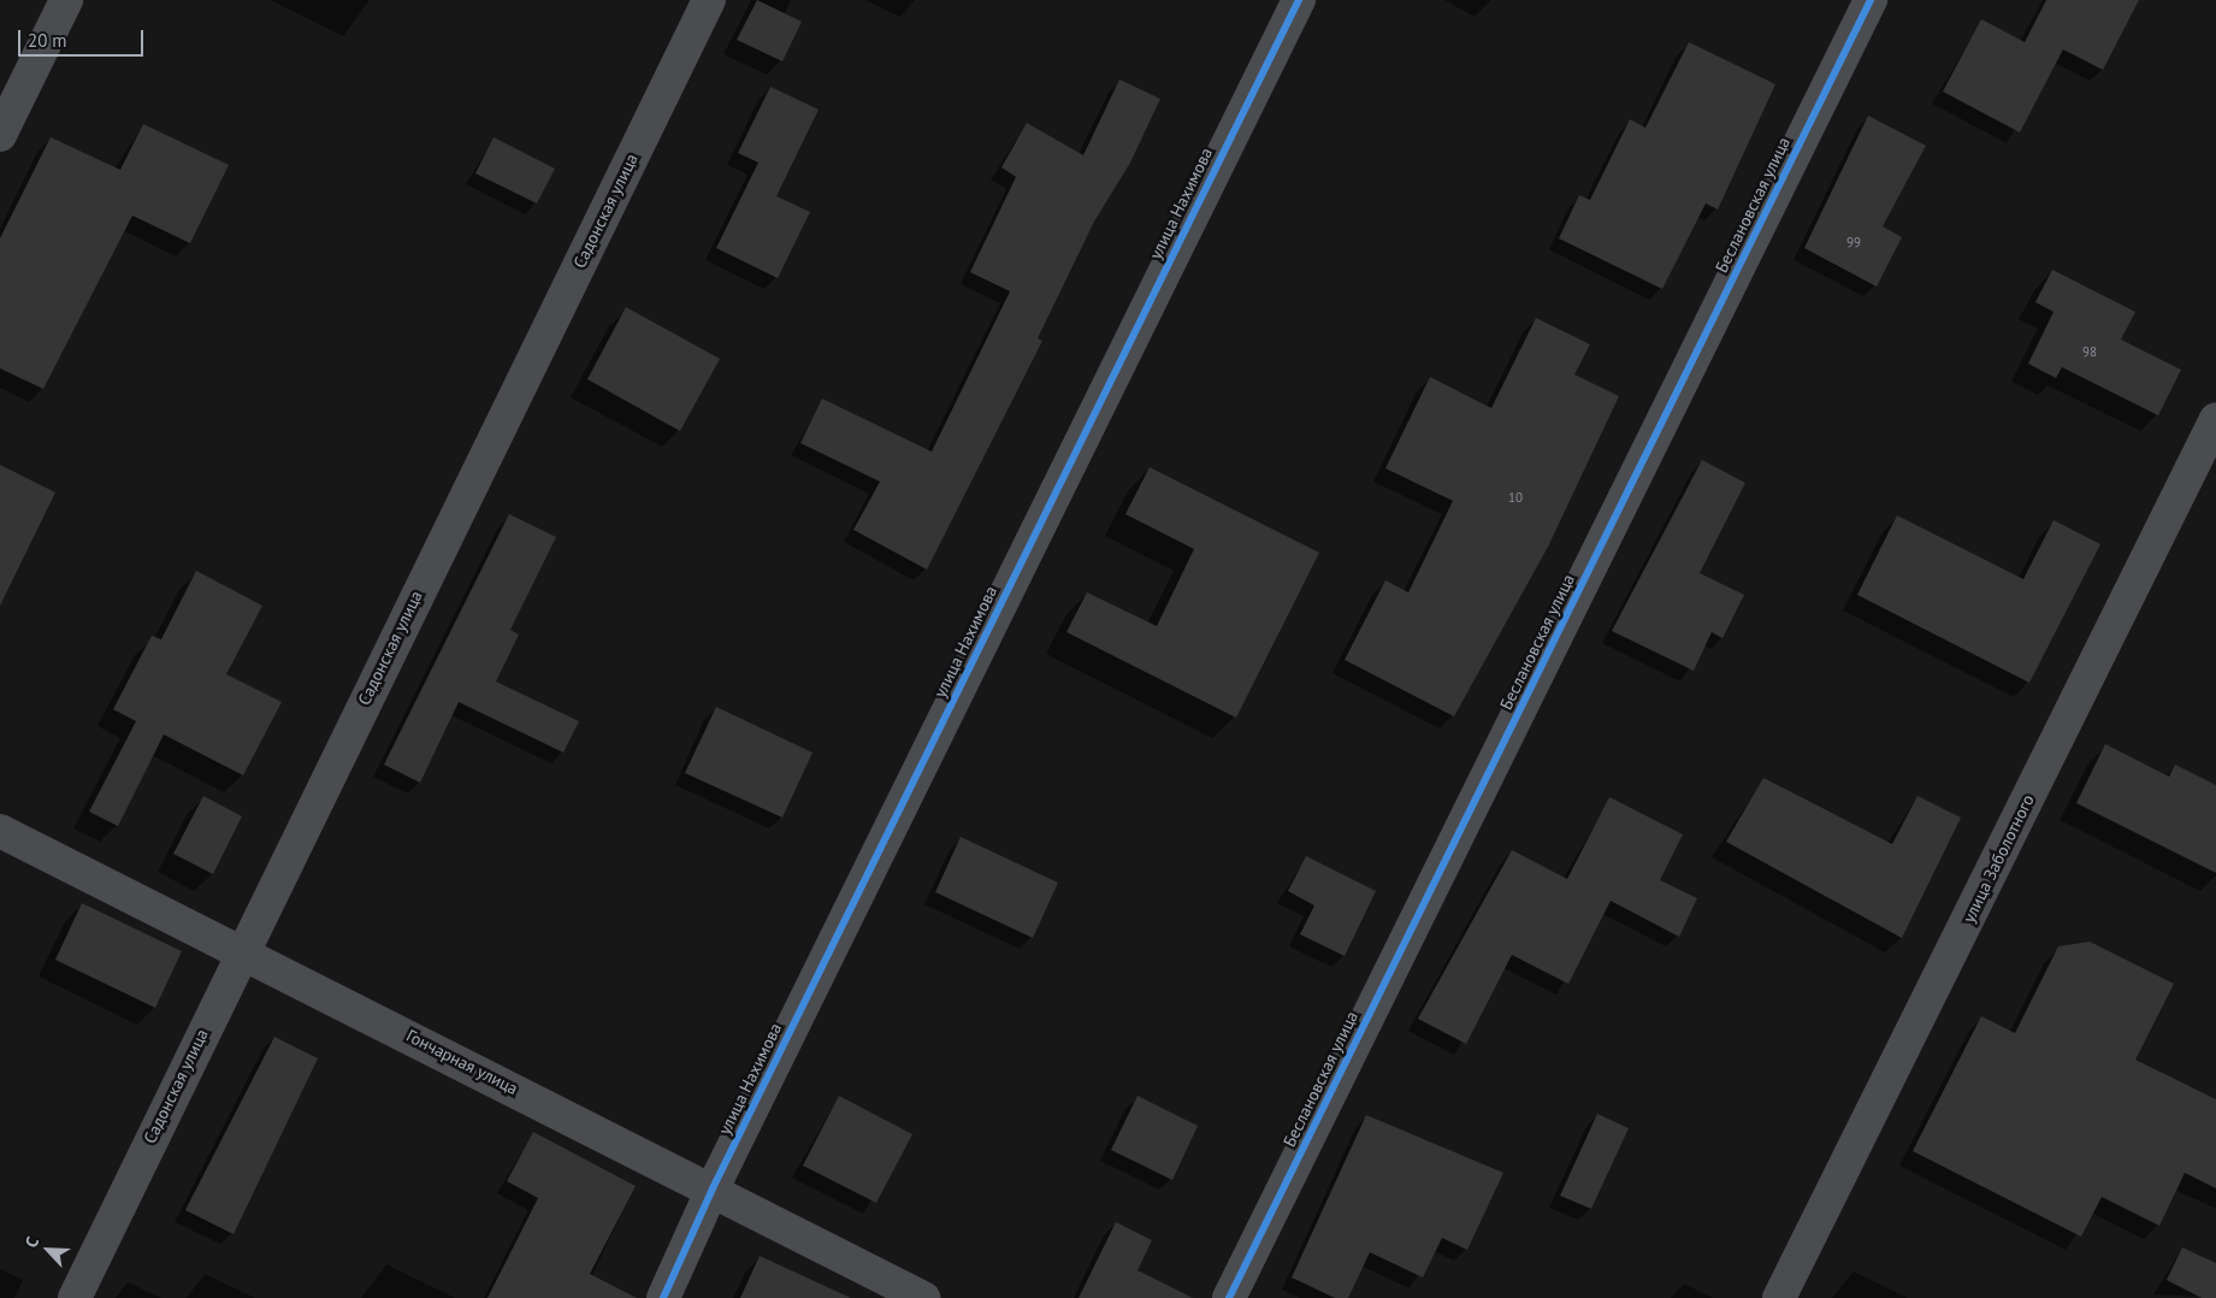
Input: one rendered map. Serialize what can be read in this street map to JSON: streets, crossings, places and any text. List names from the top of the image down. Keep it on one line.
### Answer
{"streets":{"street":["улица Нахимова","Беслановская улица","Садонская улица","улица Заболотного","Гончарная улица"]},"crossings":[["улица Нахимова","Гончарная улица"],["Садонская улица","Гончарная улица"]],"house_numbers":["99","98","10"],"scale_bar":"20 m","north":"top left"}
